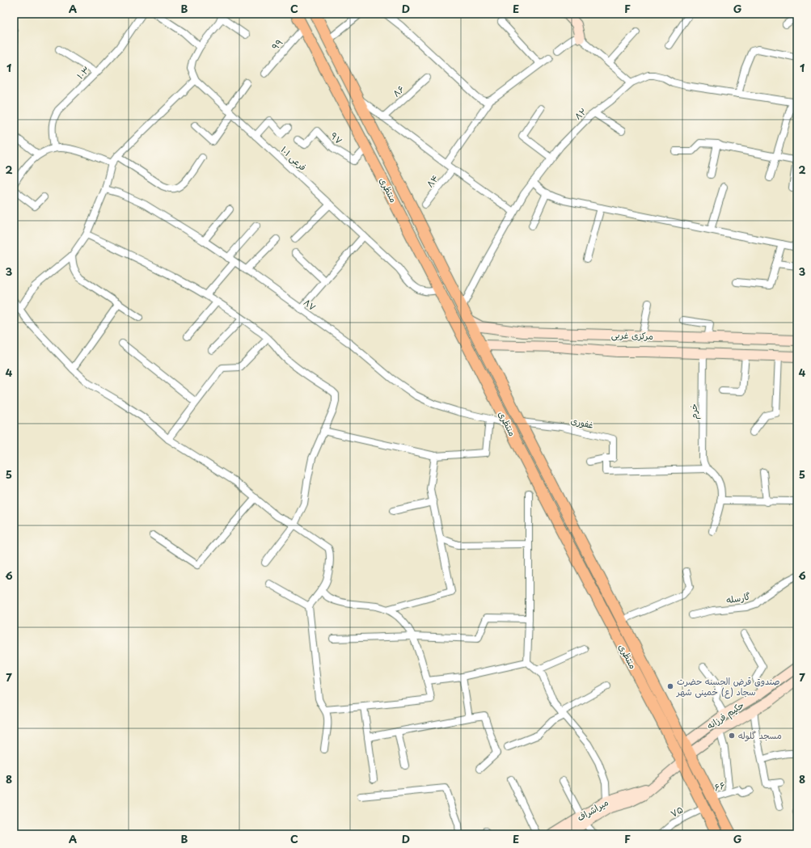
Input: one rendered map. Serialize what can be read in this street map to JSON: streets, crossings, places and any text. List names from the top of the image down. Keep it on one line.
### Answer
{"streets":{"main road":["منتظری","مرکزی غربی","حکیم فرزانه","میراشراف"],"street":["۹۹","۱۰۳","۸۶","۸۲","۹۷","فرعی ۱۰۱","۸۴","۸۷","خرم","غفوری","گارسله","۶۶","۷۵"]},"crossings":[["۹۹","منتظری"],["۸۲","منتظری"],["۹۷","منتظری"],["فرعی ۱۰۱","منتظری"],["منتظری","۸۷"],["منتظری","مرکزی غربی"],["منتظری","غفوری"],["منتظری","حکیم فرزانه"],["منتظری","۶۶"],["منتظری","میراشراف"],["منتظری","۷۵"],["مرکزی غربی","خرم"]],"places":["صندوق قرض الحسنه حضرت سجاد (ع) خمینی شهر","مسجد گلوله"],"grid":{"columns":["A","B","C","D","E","F","G"],"rows":["1","2","3","4","5","6","7","8"]}}
